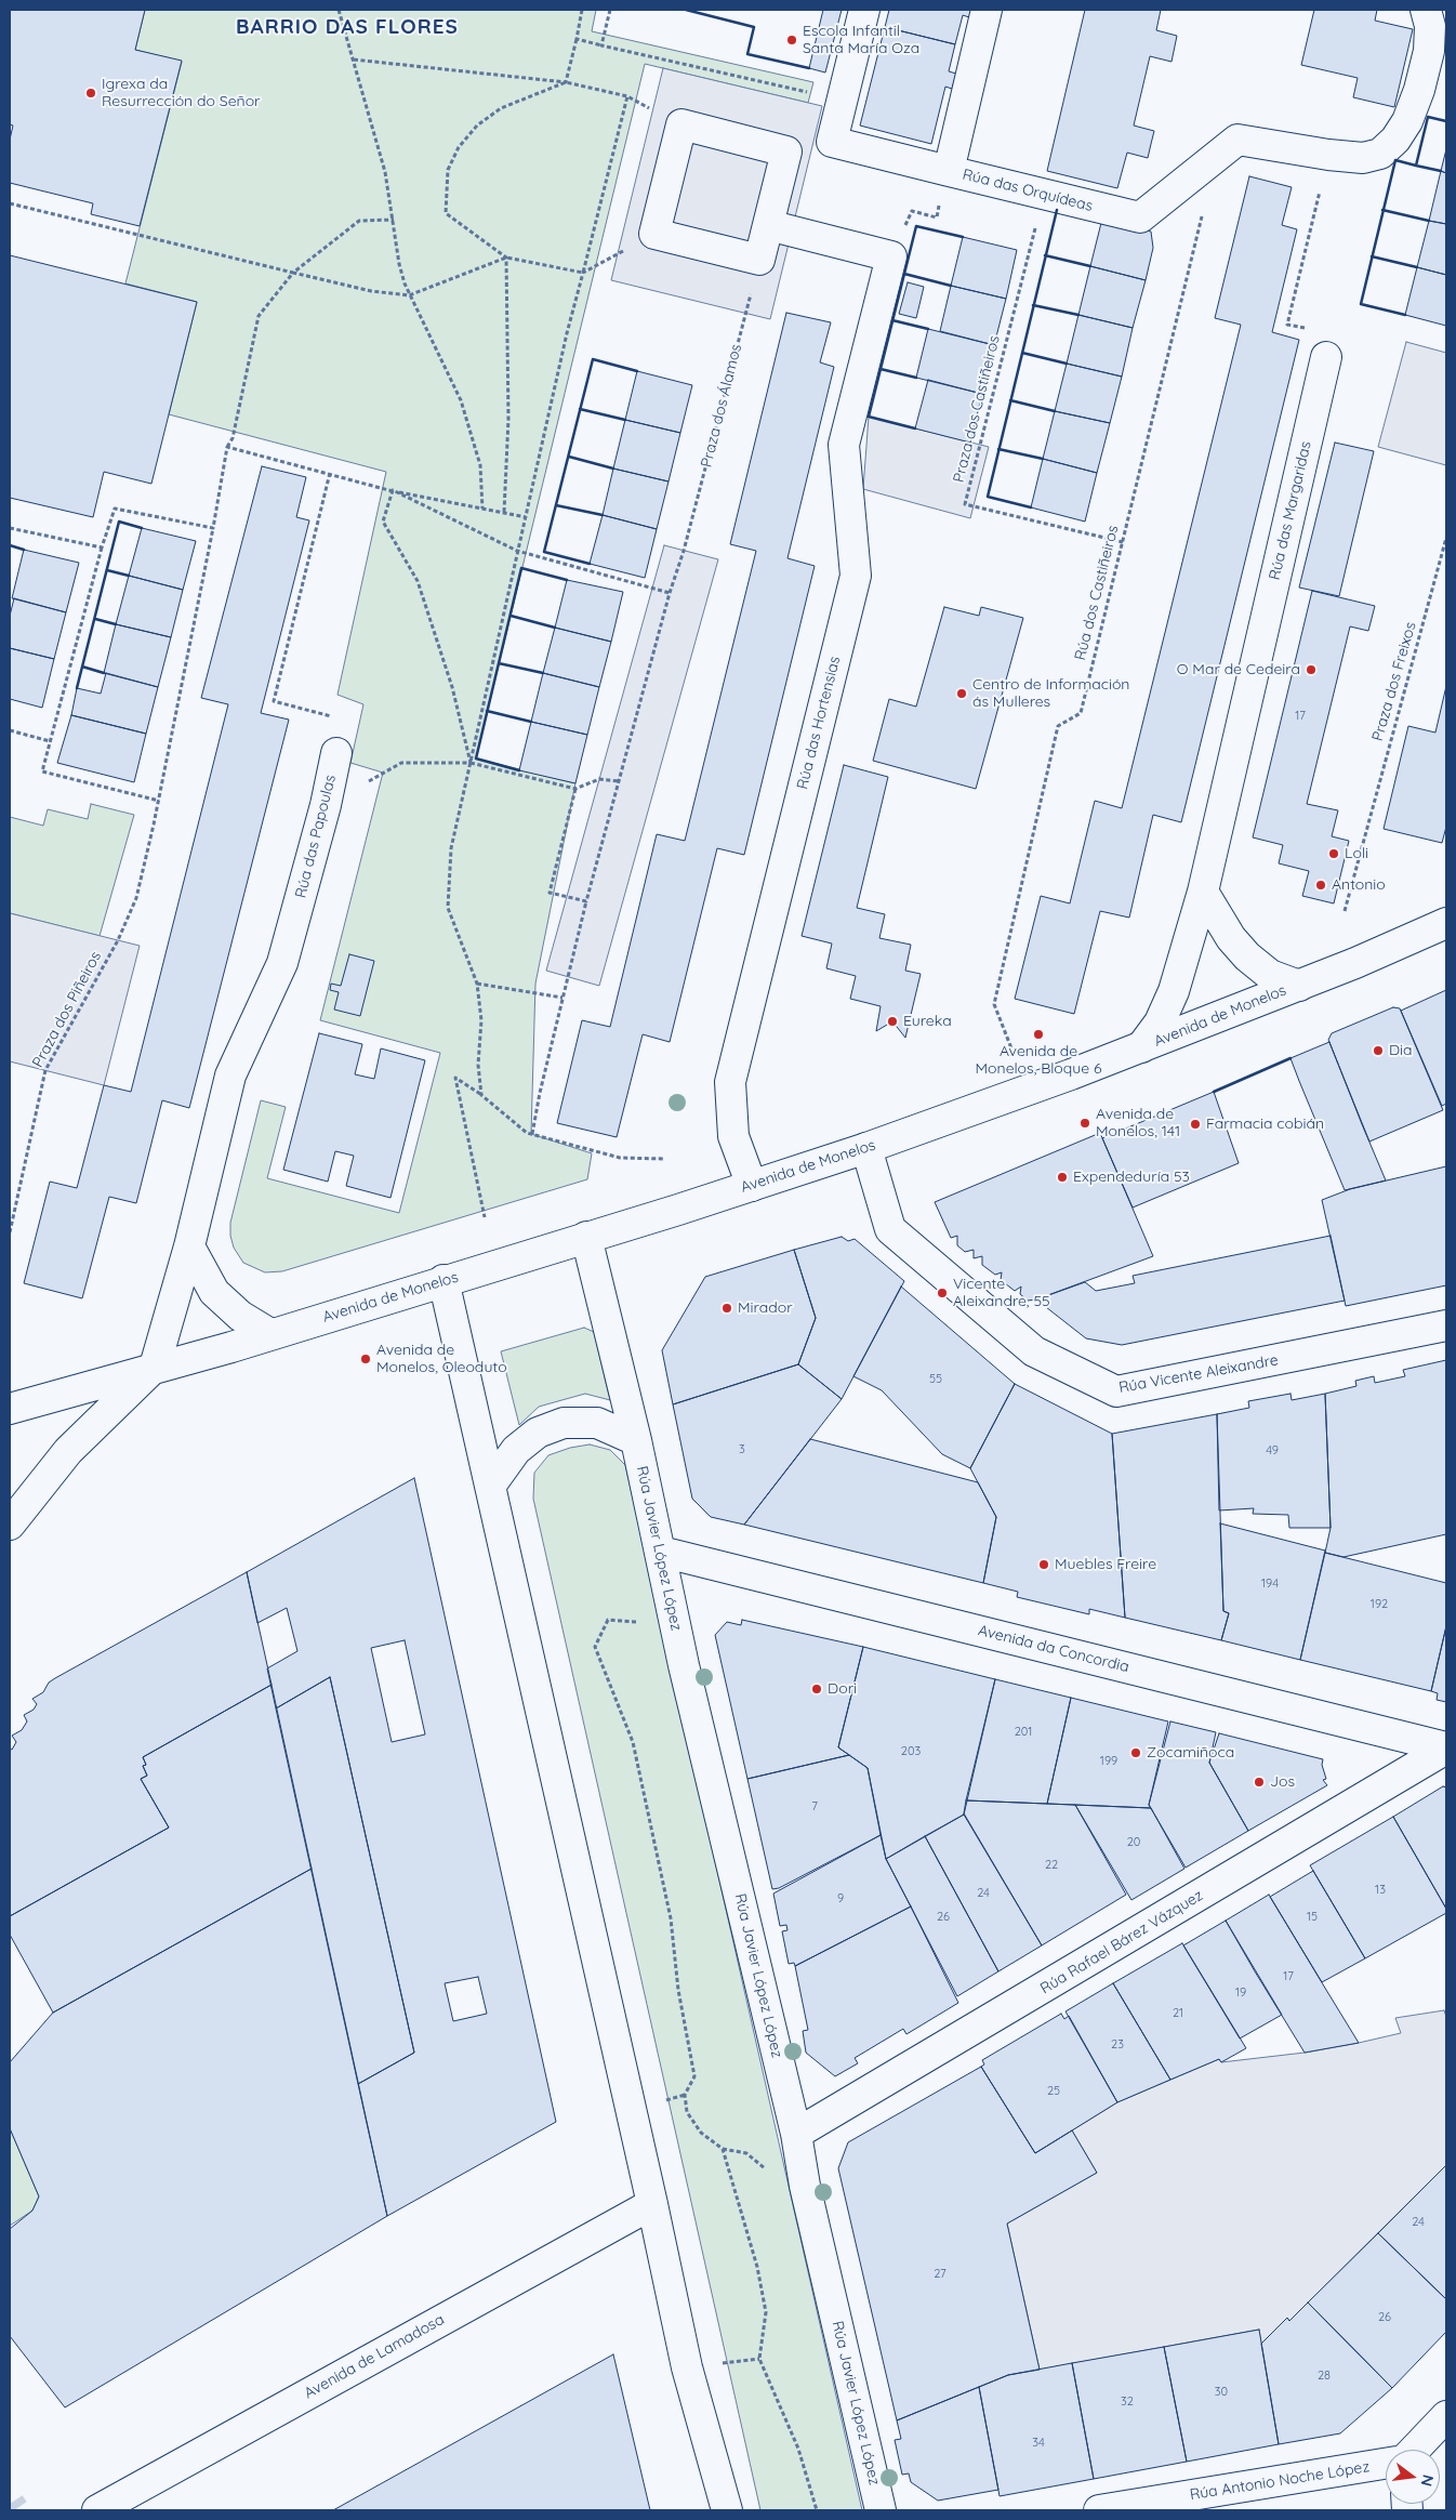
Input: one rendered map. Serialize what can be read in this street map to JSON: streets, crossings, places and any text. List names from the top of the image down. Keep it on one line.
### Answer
{"streets":{"street":["Rúa das Orquídeas","Rúa das Margaridas","Rúa das Hortensias","Rúa das Papoulas","Avenida de Monelos","Rúa Vicente Aleixandre","Rúa Javier López López","Avenida da Concordia","Rúa Rafael Bárez Vázquez","Avenida de Lamadosa","Rúa Antonio Noche López"],"path":["Praza dos Álamos","Praza dos Castiñeiros","Rúa dos Castiñeiros","Praza dos Freixos","Praza dos Piñeiros"]},"crossings":[["Rúa das Orquídeas","Praza dos Castiñeiros"],["Rúa das Orquídeas","Rúa dos Castiñeiros"],["Praza dos Castiñeiros","Rúa dos Castiñeiros"],["Rúa das Margaridas","Avenida de Monelos"],["Rúa das Hortensias","Avenida de Monelos"],["Rúa das Papoulas","Avenida de Monelos"],["Avenida de Monelos","Rúa Vicente Aleixandre"],["Avenida de Monelos","Rúa Javier López López"],["Rúa Javier López López","Avenida da Concordia"],["Rúa Javier López López","Rúa Rafael Bárez Vázquez"],["Avenida da Concordia","Rúa Rafael Bárez Vázquez"]],"districts":["BARRIO DAS FLORES"],"places":["Escola Infantil Santa María Oza","Igrexa da Resurrección do Señor","O Mar de Cedeira","Centro de Información ás Mulleres","Loli","Antonio","Eureka","Avenida de Monelos, Bloque 6","Dia","Avenida de Monelos, 141","Farmacia cobián","Expendeduría 53","Vicente Aleixandre, 55","Mirador","Avenida de Monelos, Oleoduto","Muebles Freire","Dori","Zocamiñoca","Jos"],"house_numbers":["17","55","3","49","194","192","201","203","199","7","20","22","13","24","9","26","15","17","19","21","23","25","24","27","26","28","30","32","34"],"north":"right"}
